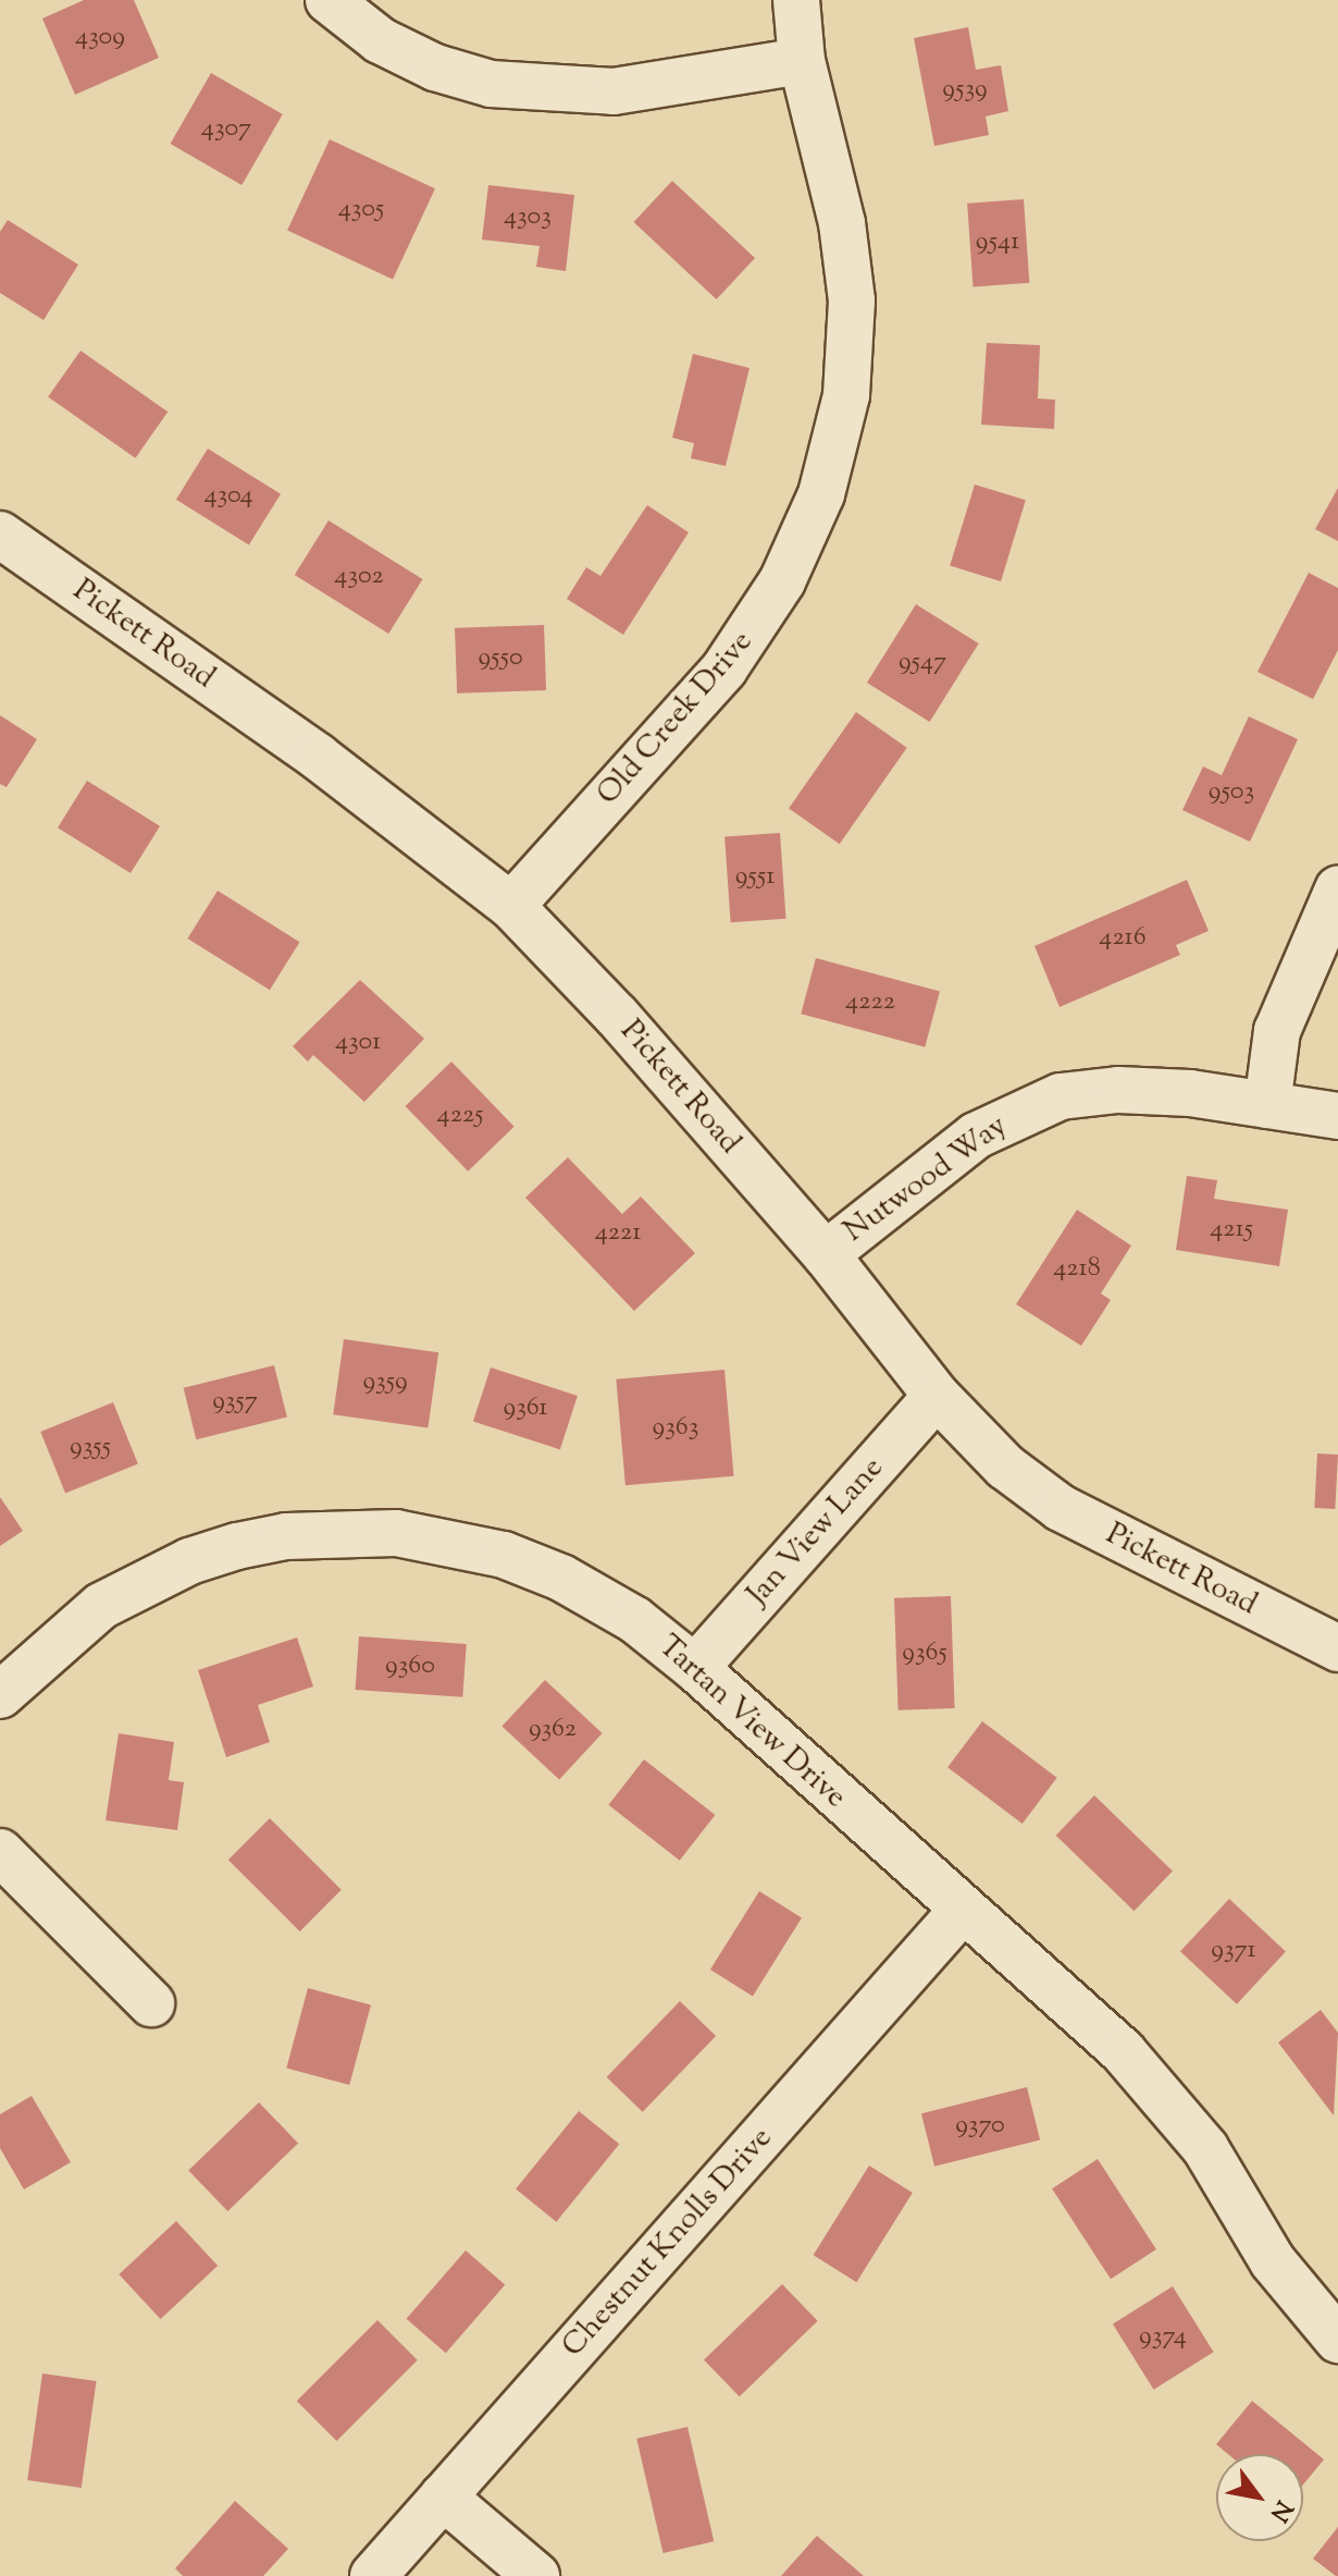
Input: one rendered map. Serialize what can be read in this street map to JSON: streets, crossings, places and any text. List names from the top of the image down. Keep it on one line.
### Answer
{"streets":{"street":["Pickett Road","Old Creek Drive","Nutwood Way","Jan View Lane","Tartan View Drive","Chestnut Knolls Drive"]},"crossings":[["Pickett Road","Old Creek Drive"],["Pickett Road","Nutwood Way"],["Pickett Road","Jan View Lane"],["Jan View Lane","Tartan View Drive"],["Tartan View Drive","Chestnut Knolls Drive"]],"house_numbers":["4309","9539","4307","4305","4303","9541","4304","4302","9550","9547","9503","9551","4216","4222","4301","4225","4215","4221","4218","9359","9357","9361","9363","9355","9365","9360","9362","9371","9370","9374"],"north":"bottom right"}
